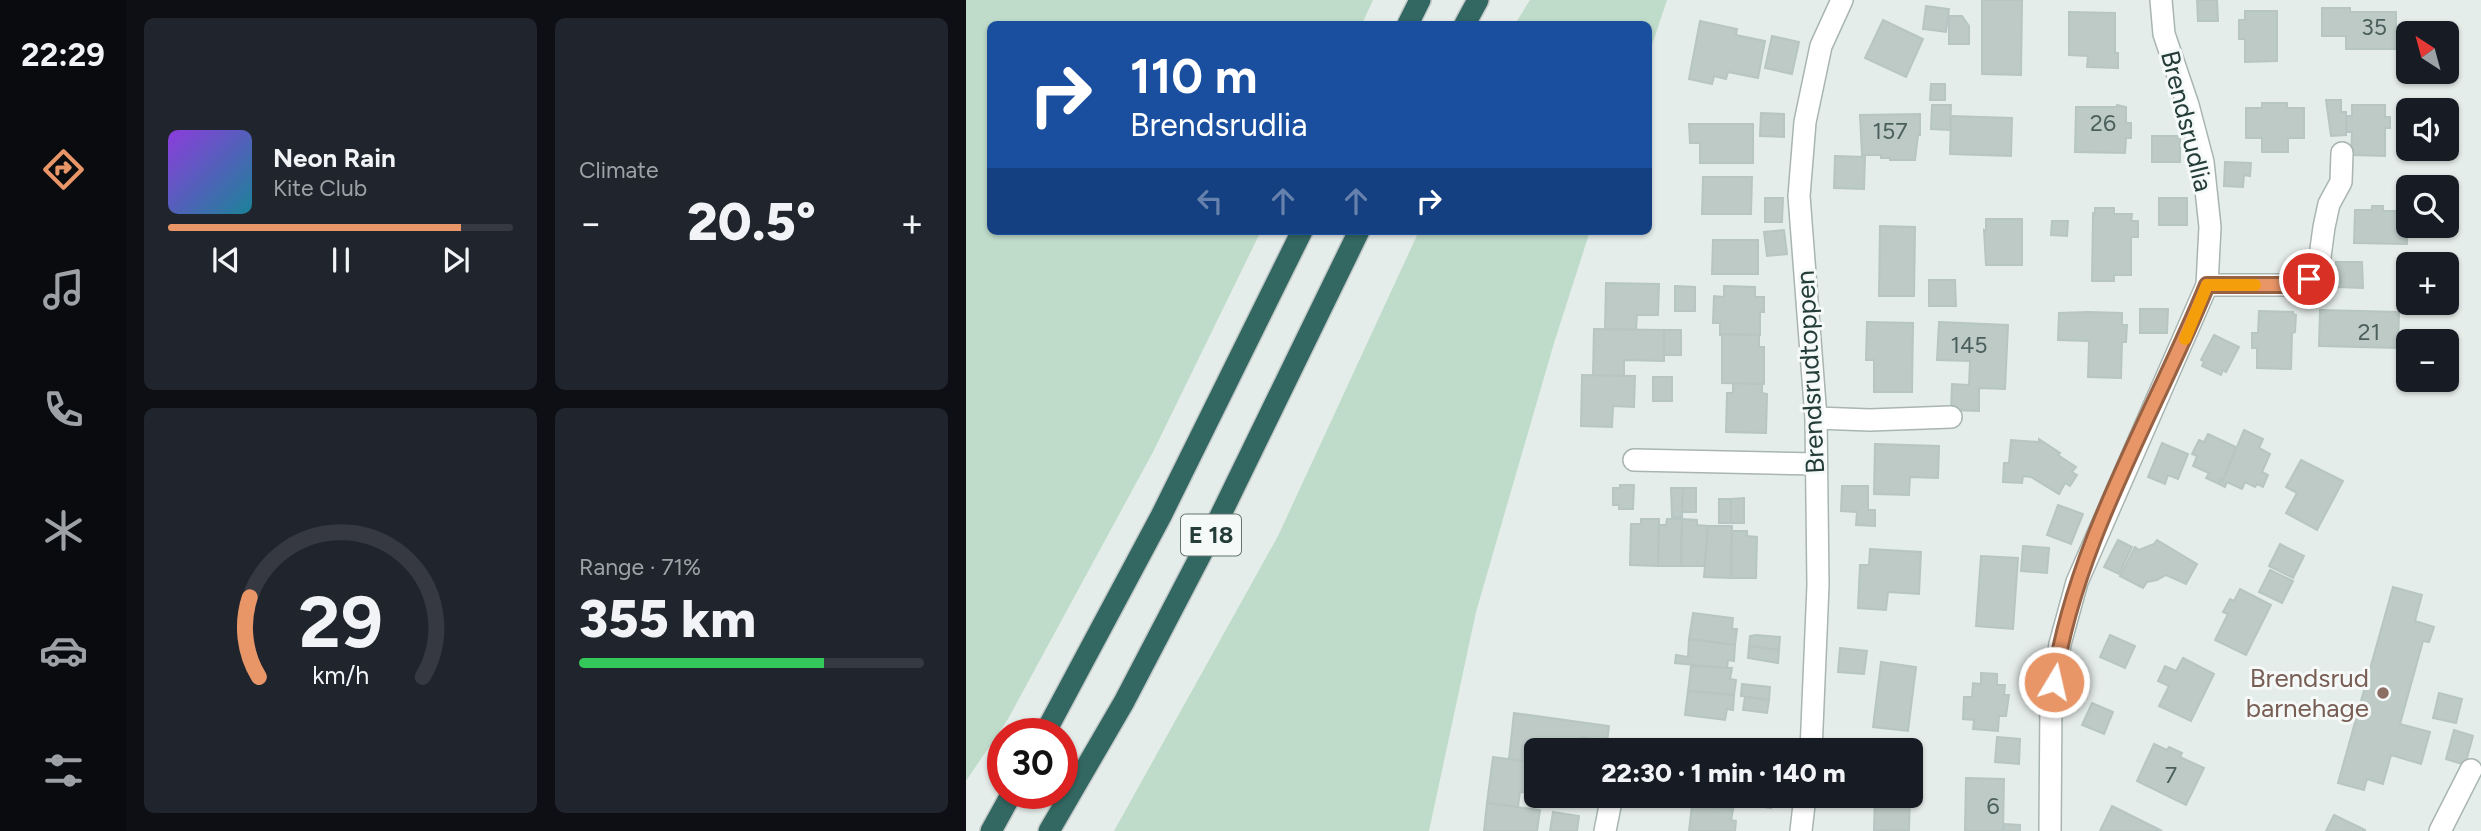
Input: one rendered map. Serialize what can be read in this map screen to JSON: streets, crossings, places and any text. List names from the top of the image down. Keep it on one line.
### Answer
{"streets":{"highway":["E 18"],"street":["Brendsrudlia","Brendsrudtoppen"]},"places":["Brendsrud barnehage"],"house_numbers":["35","26","157","21","145","7","6"],"north":"top left","page":{"tabs":"22:29","tile":["Climate",["Range · 71%","355 km"]],"map_buttons":["+","−"],"turn":["110 m","Brendsrudlia"],"song":["Neon Rain","Kite Club"],"heat":["−","20.5°","+"],"limit":"30","trip":"22:30 · 1 min · 140 m","gauge":["29","km/h"]}}
